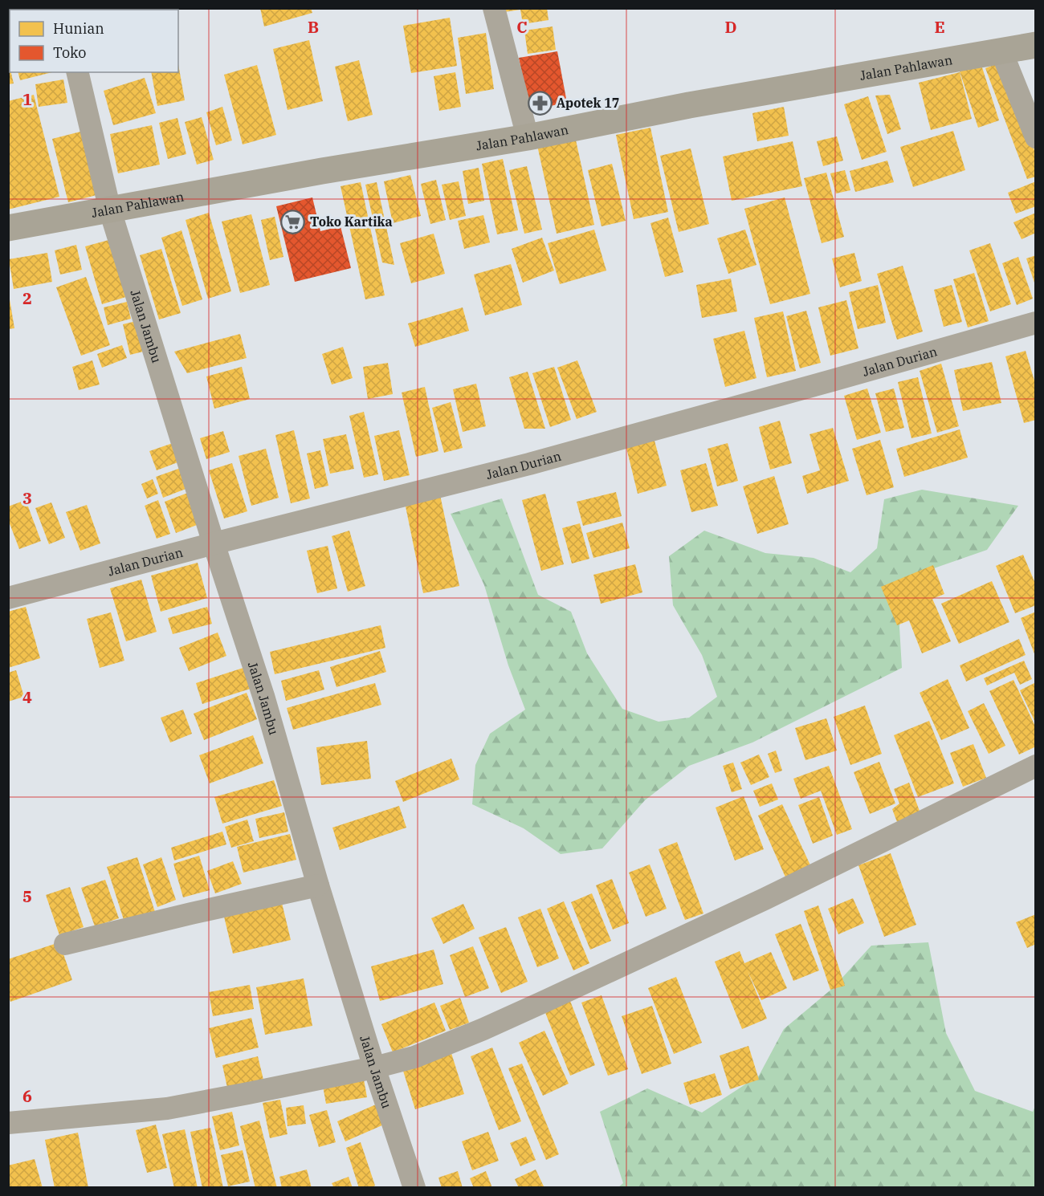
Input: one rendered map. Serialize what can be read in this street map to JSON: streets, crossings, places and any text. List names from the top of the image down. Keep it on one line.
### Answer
{"streets":{"main road":["Jalan Pahlawan"],"street":["Jalan Jambu","Jalan Durian"]},"crossings":[["Jalan Pahlawan","Jalan Jambu"],["Jalan Jambu","Jalan Durian"]],"places":{"pharmacy":["Apotek 17"],"supermarket":["Toko Kartika"]},"legend":["Hunian","Toko"],"grid":{"columns":["B","C","D","E"],"rows":["1","2","3","4","5","6"]}}
